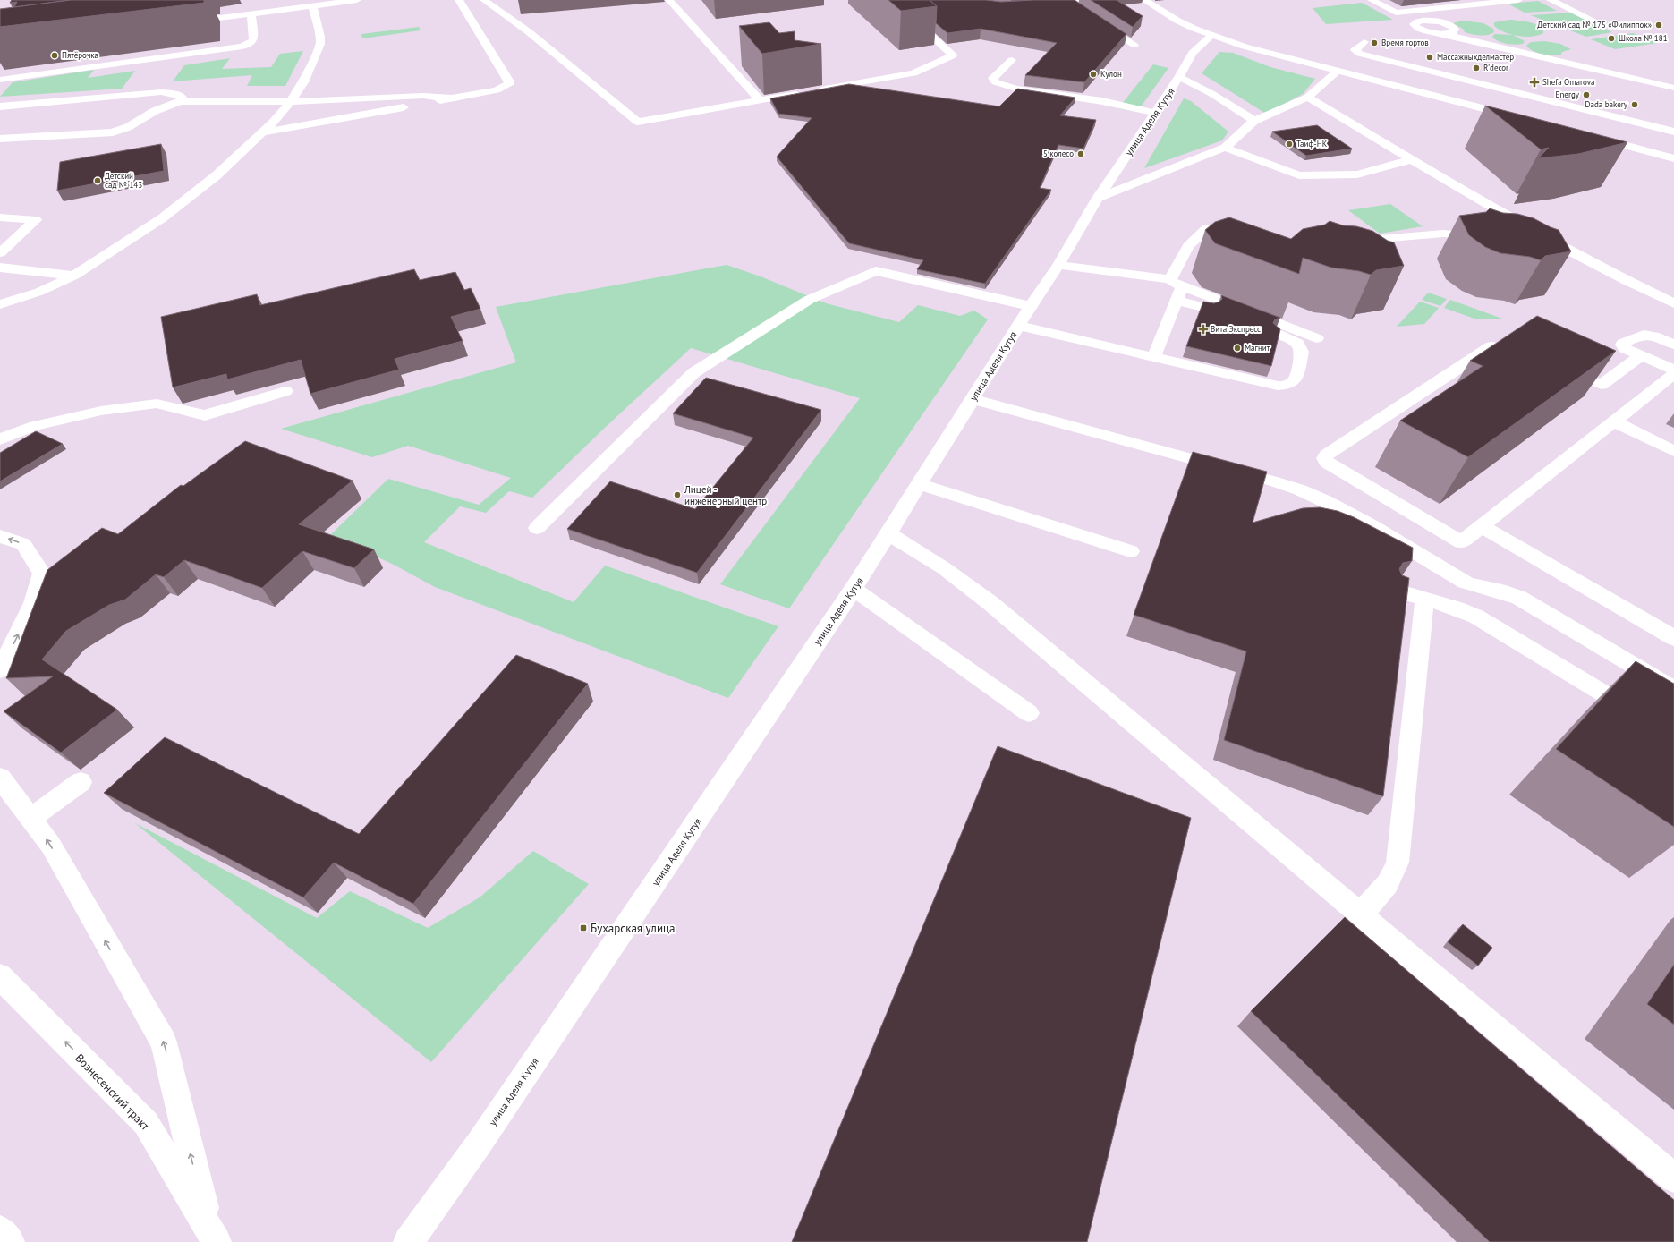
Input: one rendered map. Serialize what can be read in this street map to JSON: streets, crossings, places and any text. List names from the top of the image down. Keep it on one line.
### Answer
{"streets":{"street":["улица Аделя Кутуя","Вознесенский тракт"]},"places":{"other":["Детский сад № 175 «Филиппок»","Школа № 181","Время тортов","Пятёрочка","Массажныхделмастер","R’decor","Кулон","Energy","Dada bakery","Таиф-НК","5 колесо","Детский сад № 143","Магнит","Лицей - инженерный центр"],"health":["Shefa Omarova","Вита Экспресс"],"transit":["Бухарская улица"]}}
